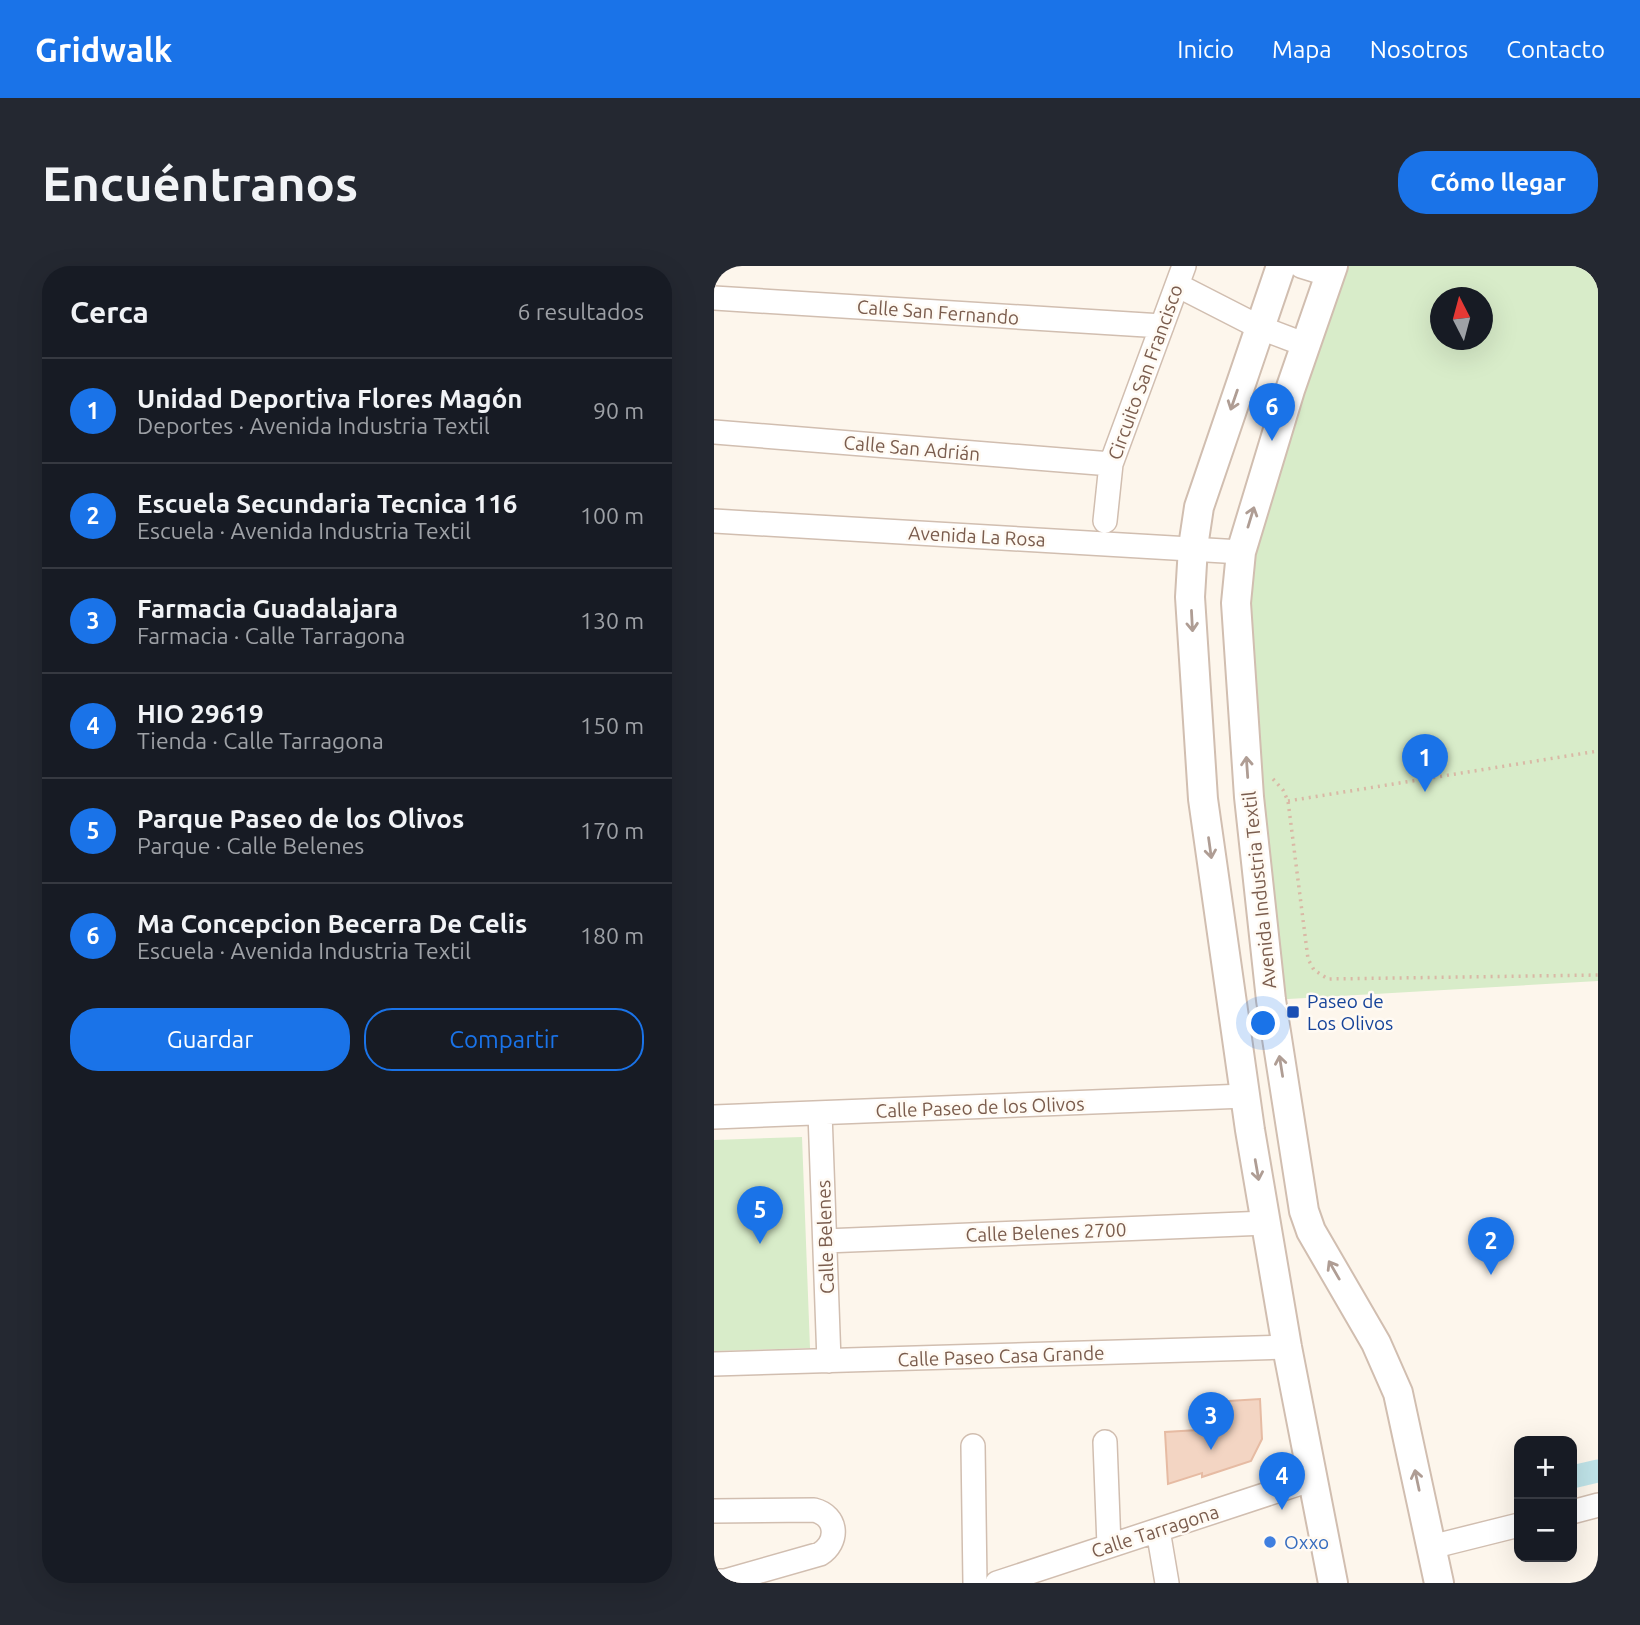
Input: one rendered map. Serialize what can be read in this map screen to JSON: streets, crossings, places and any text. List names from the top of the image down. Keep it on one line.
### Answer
{"streets":{"street":["Calle San Fernando","Circuito San Francisco","Calle San Adrián","Avenida La Rosa","Avenida Industria Textil","Calle Paseo de los Olivos","Calle Belenes 2700","Calle Belenes","Calle Paseo Casa Grande","Calle Tarragona"]},"crossings":[["Calle San Fernando","Circuito San Francisco"],["Circuito San Francisco","Calle San Adrián"],["Avenida La Rosa","Avenida Industria Textil"],["Avenida Industria Textil","Calle Paseo de los Olivos"],["Avenida Industria Textil","Calle Belenes 2700"],["Avenida Industria Textil","Calle Paseo Casa Grande"],["Avenida Industria Textil","Calle Tarragona"],["Calle Paseo de los Olivos","Calle Belenes"],["Calle Belenes 2700","Calle Belenes"],["Calle Belenes","Calle Paseo Casa Grande"]],"places":{"transit":["Paseo de Los Olivos"],"other":["Oxxo"]},"north":"top","page":{"header":"Gridwalk","nav":["Inicio","Mapa","Nosotros","Contacto"],"buttons":["Cómo llegar",["Guardar","Compartir"]],"title":"Encuéntranos","heading":["Cerca","6 resultados"],"list":[{"mark":"1","name":"Unidad Deportiva Flores Magón","note":"Deportes · Avenida Industria Textil","value":"90 m"},{"mark":"2","name":"Escuela Secundaria Tecnica 116","note":"Escuela · Avenida Industria Textil","value":"100 m"},{"mark":"3","name":"Farmacia Guadalajara","note":"Farmacia · Calle Tarragona","value":"130 m"},{"mark":"4","name":"HIO 29619","note":"Tienda · Calle Tarragona","value":"150 m"},{"mark":"5","name":"Parque Paseo de los Olivos","note":"Parque · Calle Belenes","value":"170 m"},{"mark":"6","name":"Ma Concepcion Becerra De Celis","note":"Escuela · Avenida Industria Textil","value":"180 m"}],"pins":["6","1","5","2","3","4"],"map_buttons":["+","−"]}}
